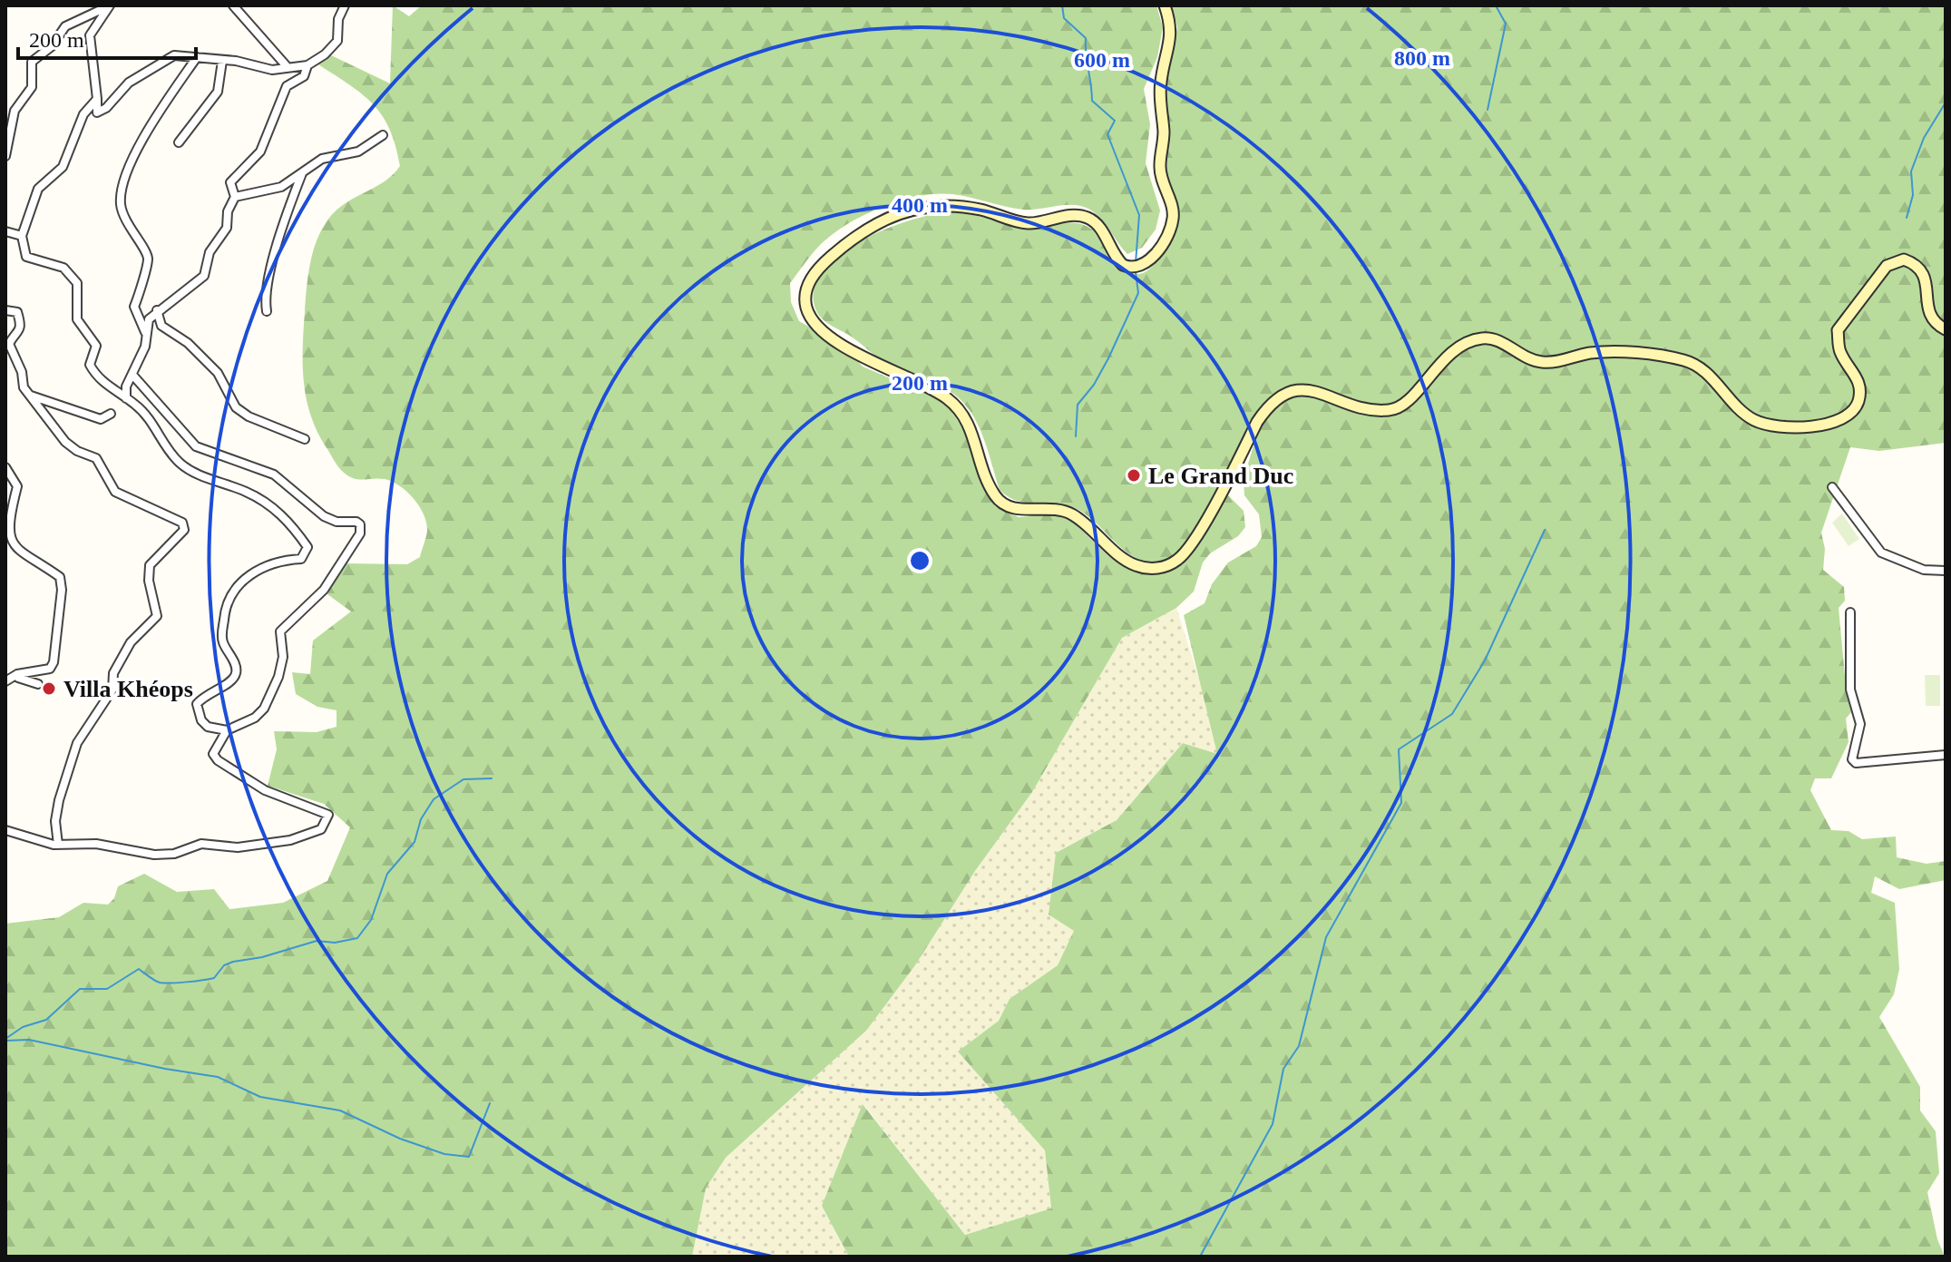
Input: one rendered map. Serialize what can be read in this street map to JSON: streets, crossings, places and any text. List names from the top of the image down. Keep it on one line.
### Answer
{"places":["Le Grand Duc","Villa Khéops"],"scale_bar":"200 m","rings":["800 m","600 m","400 m","200 m"]}
